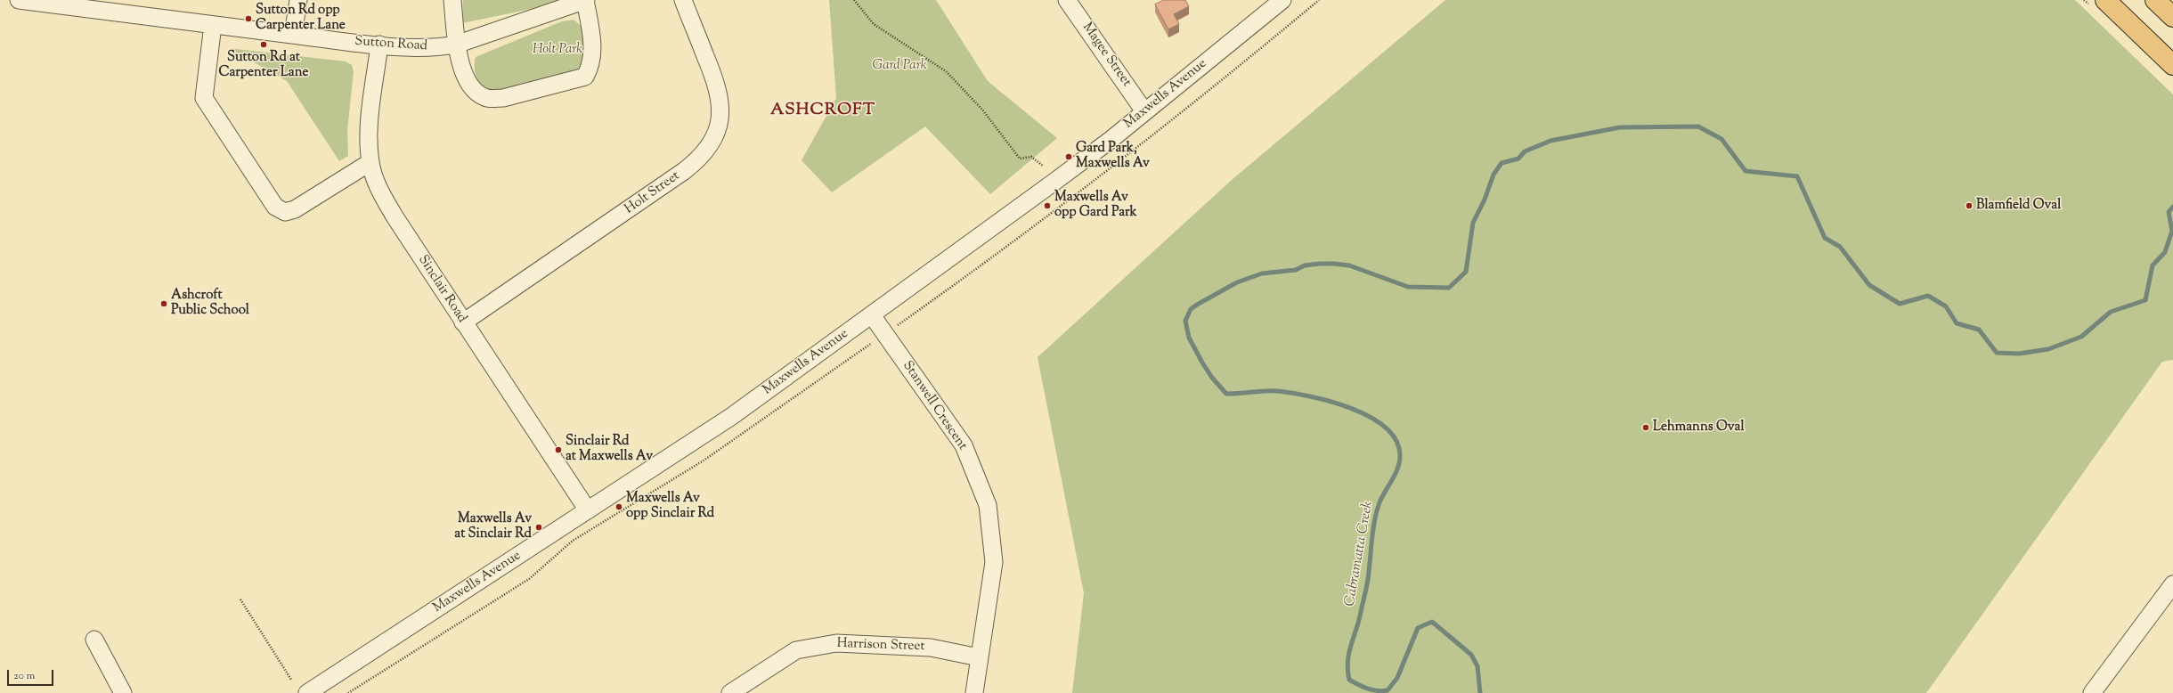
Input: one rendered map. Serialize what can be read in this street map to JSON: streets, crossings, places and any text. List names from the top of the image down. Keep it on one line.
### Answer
{"streets":{"street":["Sutton Road","Magee Street","Maxwells Avenue","Holt Street","Sinclair Road","Stanwell Crescent","Harrison Street"]},"crossings":[["Sutton Road","Sinclair Road"],["Magee Street","Maxwells Avenue"],["Maxwells Avenue","Sinclair Road"],["Maxwells Avenue","Stanwell Crescent"],["Holt Street","Sinclair Road"],["Stanwell Crescent","Harrison Street"]],"districts":["ASHCROFT"],"water":["Cabramatta Creek"],"parks":["Holt Park","Gard Park"],"places":["Sutton Rd opp Carpenter Lane","Sutton Rd at Carpenter Lane","Gard Park, Maxwells Av","Maxwells Av opp Gard Park","Blamfield Oval","Ashcroft Public School","Lehmanns Oval","Sinclair Rd at Maxwells Av","Maxwells Av opp Sinclair Rd","Maxwells Av at Sinclair Rd"],"scale_bar":"20 m"}
